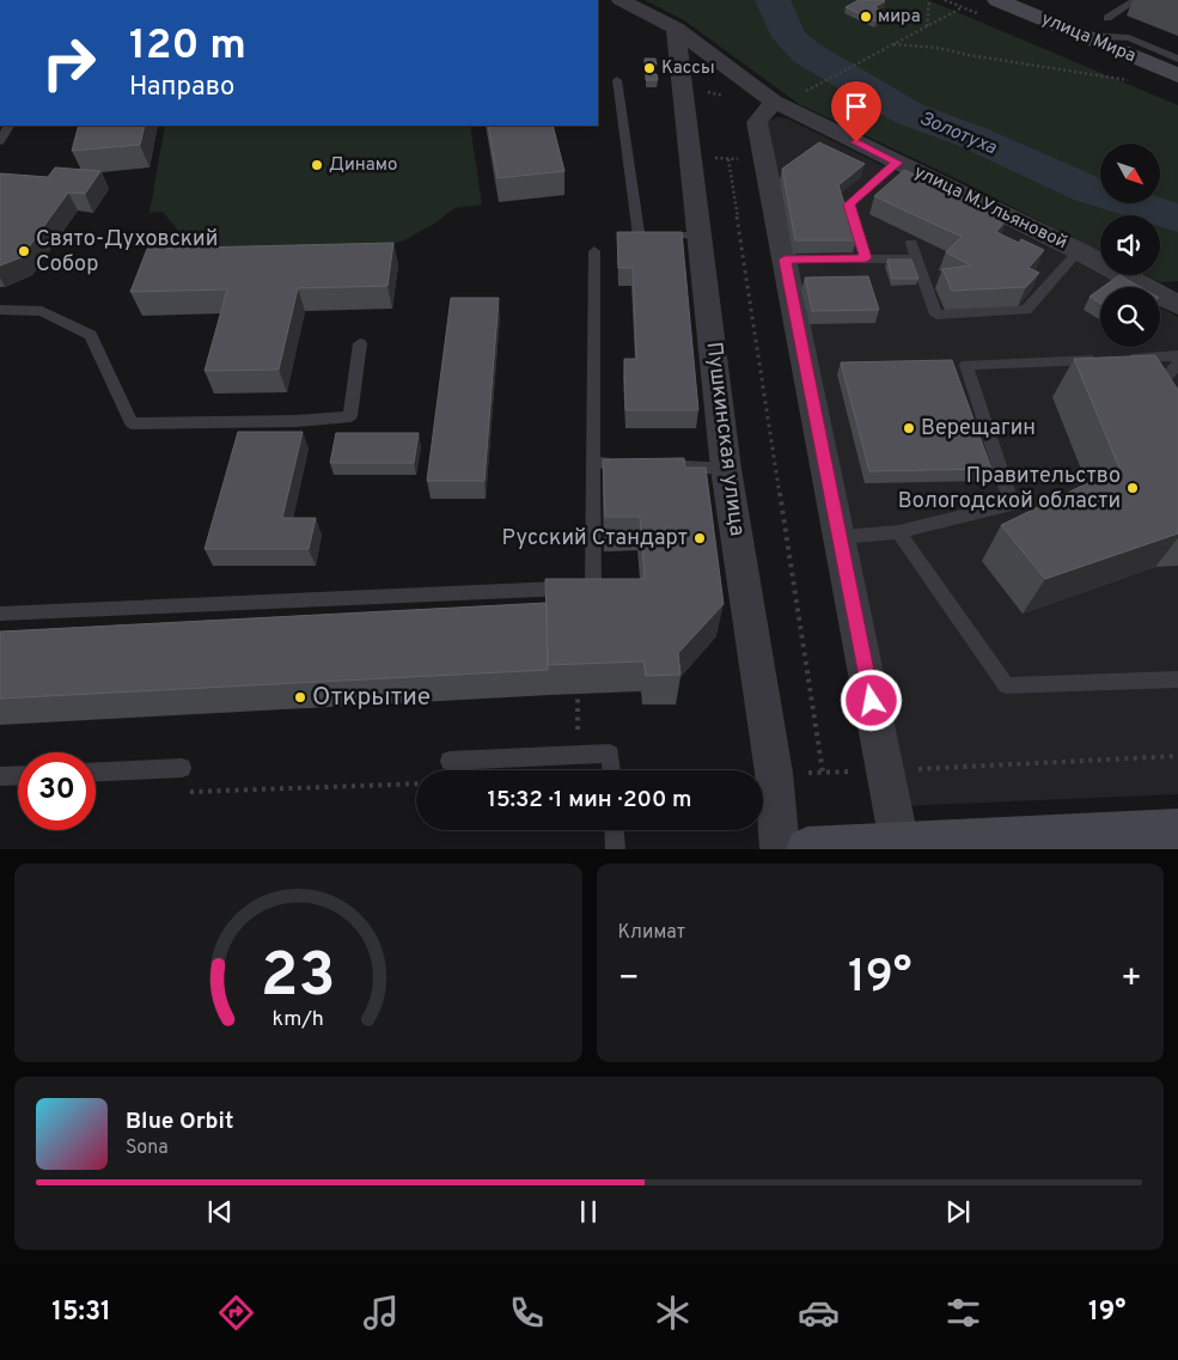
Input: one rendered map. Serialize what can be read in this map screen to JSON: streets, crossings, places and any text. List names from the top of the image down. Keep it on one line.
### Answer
{"streets":{"main road":["улица Мира"],"street":["улица М.Ульяновой","Пушкинская улица"]},"crossings":[["улица М.Ульяновой","Пушкинская улица"]],"water":["Золотуха"],"places":["мира","Кассы","Динамо","Свято-Духовский Собор","Верещагин","Правительство Вологодской области","Русский Стандарт","Открытие"],"north":"bottom right","page":{"turn":["120 m","Направо"],"limit":"30","trip":"15:32 · 1 мин · 200 m","tile":"Климат","heat":["−","19°","+"],"song":["Blue Orbit","Sona"],"tabs":["15:31","19°"],"gauge":["23","km/h"]}}
